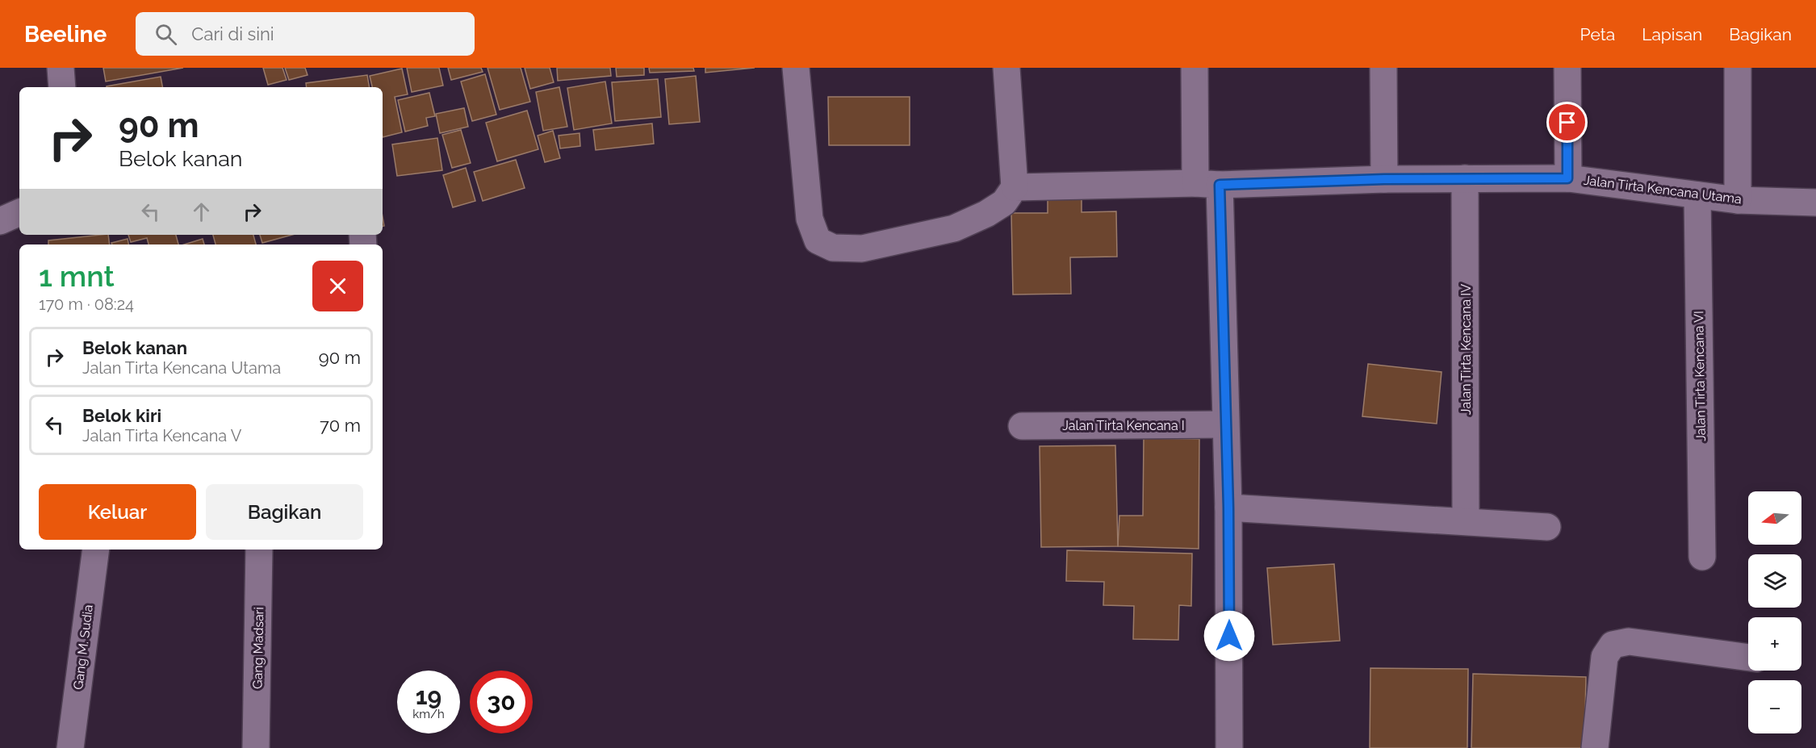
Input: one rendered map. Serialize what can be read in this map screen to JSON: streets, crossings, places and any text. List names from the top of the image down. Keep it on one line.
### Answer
{"streets":{"street":["Jalan Tirta Kencana Utama","Jalan Tirta Kencana IV","Jalan Tirta Kencana VI","Jalan Tirta Kencana I","Gang M. Sudia","Gang Madsari"]},"crossings":[["Jalan Tirta Kencana Utama","Jalan Tirta Kencana IV"],["Jalan Tirta Kencana Utama","Jalan Tirta Kencana VI"]],"north":"left","page":{"header":"Beeline","search":"Cari di sini","nav":["Peta","Lapisan","Bagikan"],"turn":["90 m","Belok kanan"],"heading":["1 mnt","170 m · 08:24"],"list":[{"name":"Belok kanan","note":"Jalan Tirta Kencana Utama","value":"90 m"},{"name":"Belok kiri","note":"Jalan Tirta Kencana V","value":"70 m"}],"buttons":["Keluar","Bagikan"],"map_buttons":["+","−"],"speed":"19 km/h","limit":"30"}}
